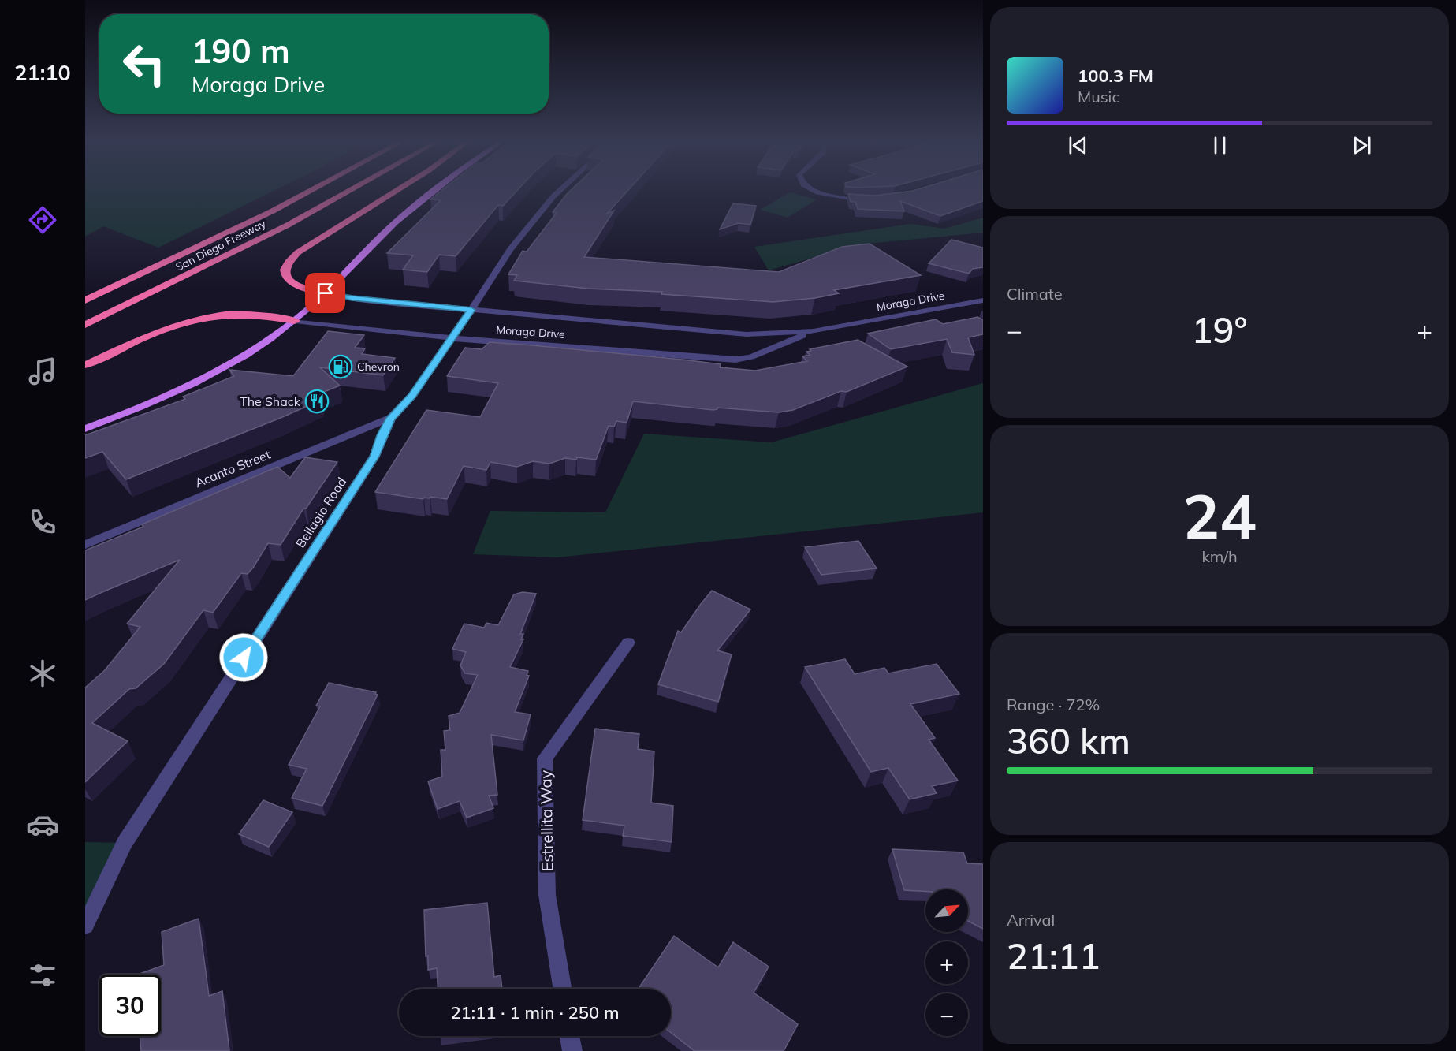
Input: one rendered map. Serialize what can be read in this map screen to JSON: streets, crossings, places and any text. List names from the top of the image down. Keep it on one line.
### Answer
{"streets":{"highway":["San Diego Freeway"],"street":["Moraga Drive","Acanto Street","Bellagio Road","Estrellita Way"]},"crossings":[["Moraga Drive","Bellagio Road"],["Acanto Street","Bellagio Road"]],"places":{"fuel station":["Chevron"],"restaurant":["The Shack"]},"north":"top right","page":{"tabs":"21:10","turn":["190 m","Moraga Drive"],"song":["100.3 FM","Music"],"tile":["Climate",["24","km/h"],["Range · 72%","360 km"],["Arrival","21:11"]],"heat":["−","19°","+"],"map_buttons":["+","−"],"limit":"30","trip":"21:11 · 1 min · 250 m"}}
